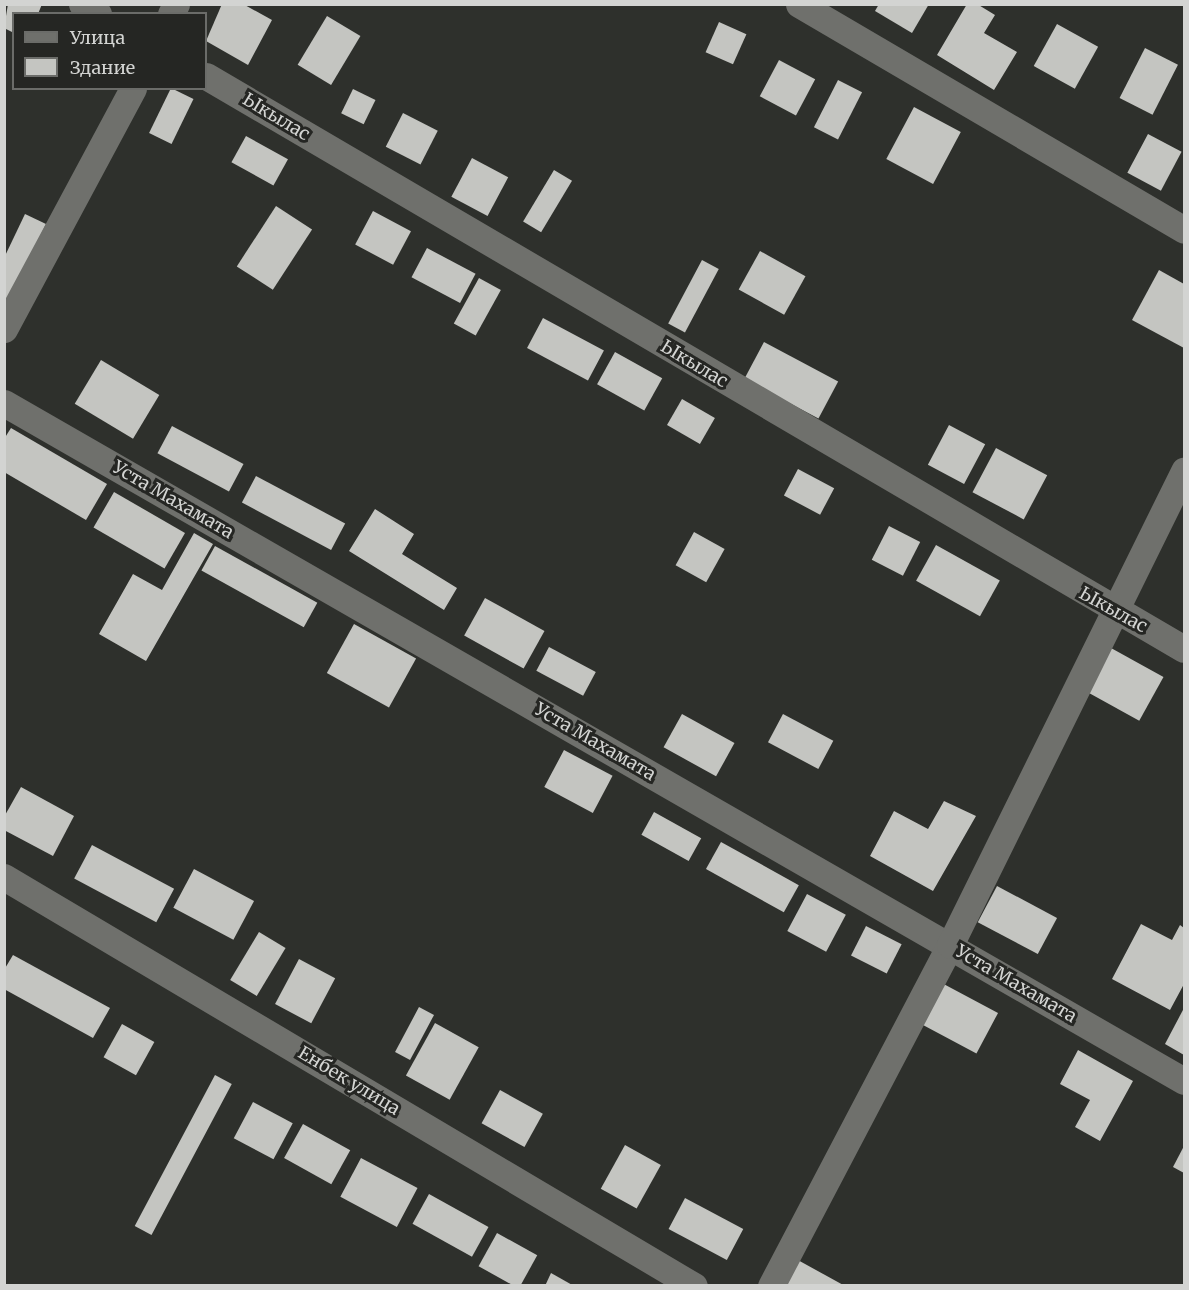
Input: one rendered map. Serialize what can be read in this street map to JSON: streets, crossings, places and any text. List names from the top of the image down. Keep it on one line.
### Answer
{"streets":{"street":["Ыкылас","Уста Махамата","Енбек улица"]},"legend":["Улица","Здание"]}
